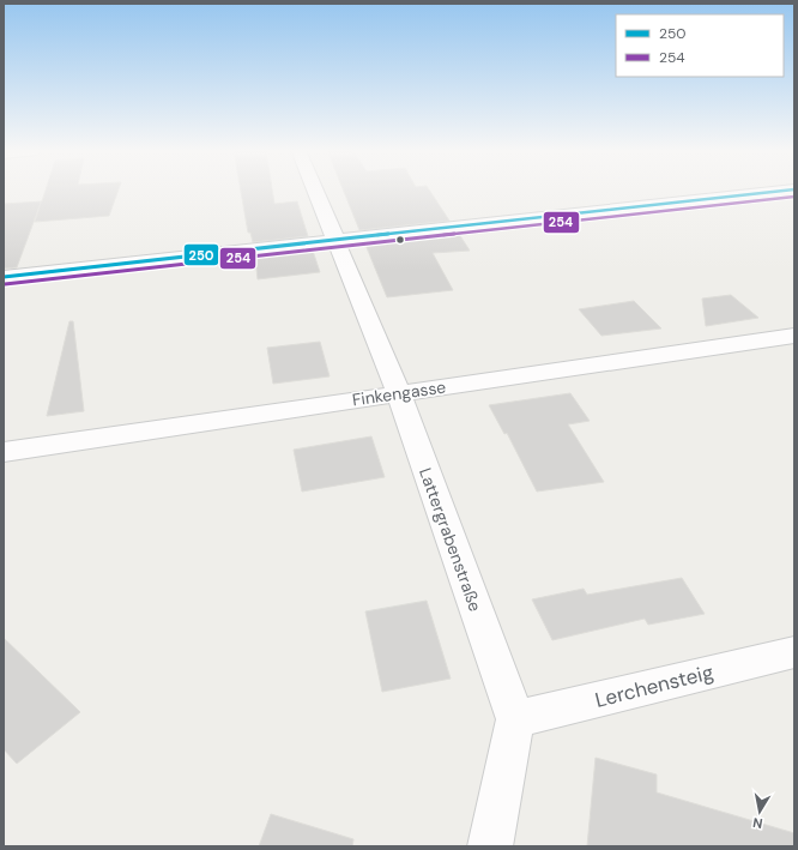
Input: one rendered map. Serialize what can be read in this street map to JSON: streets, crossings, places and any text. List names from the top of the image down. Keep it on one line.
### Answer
{"streets":{"street":["Finkengasse","Lattergrabenstraße","Lerchensteig"]},"crossings":[["Finkengasse","Lattergrabenstraße"],["Lattergrabenstraße","Lerchensteig"]],"lines":["transit line 250","transit line 254"],"legend":["250","254"],"north":"bottom"}
